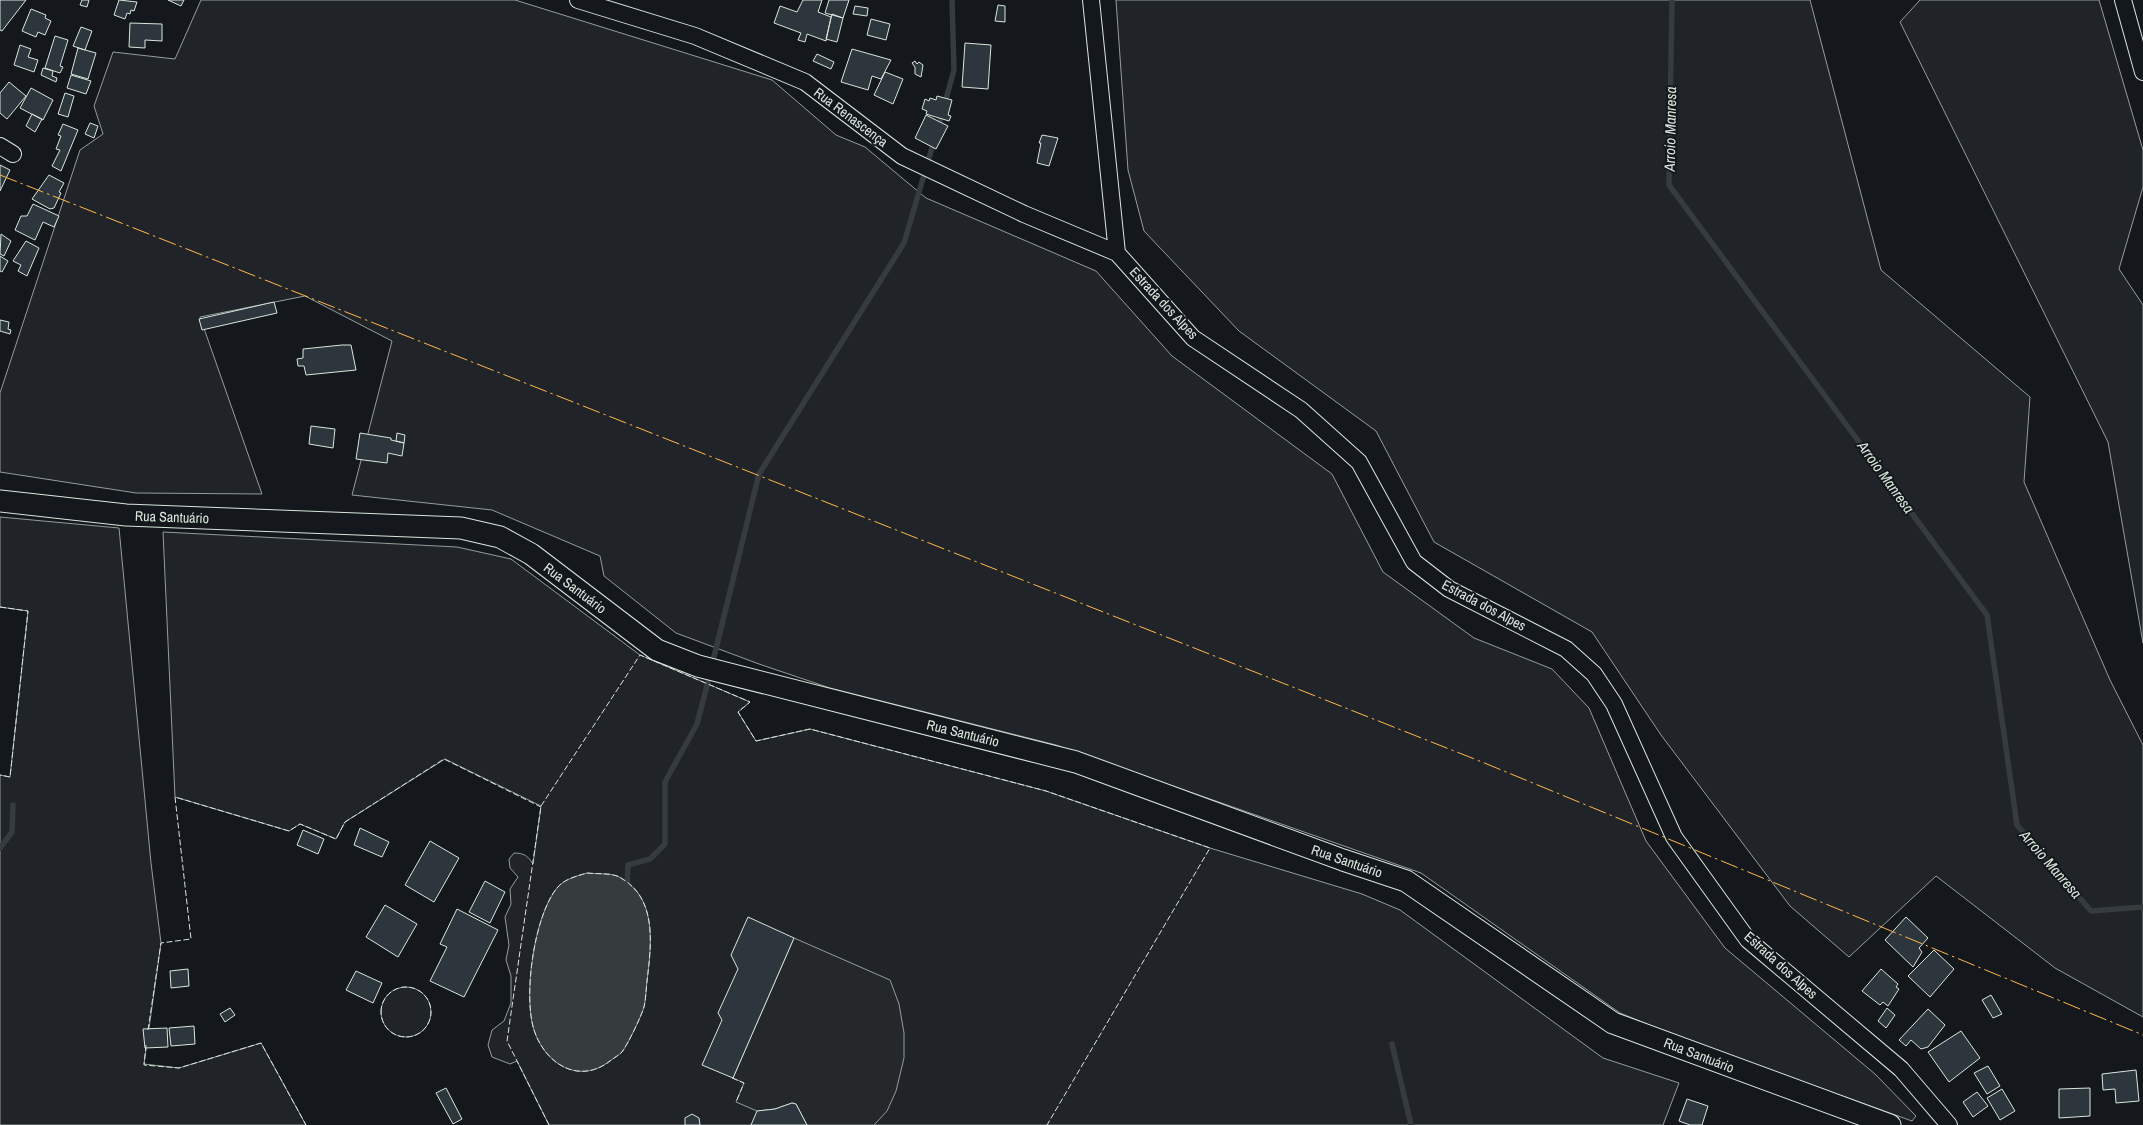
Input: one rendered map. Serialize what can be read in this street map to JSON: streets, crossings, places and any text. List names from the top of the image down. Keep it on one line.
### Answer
{"streets":{"street":["Rua Renascença","Estrada dos Alpes","Rua Santuário"]},"crossings":[["Rua Renascença","Estrada dos Alpes"]],"water":["Arroio Manresa"]}
